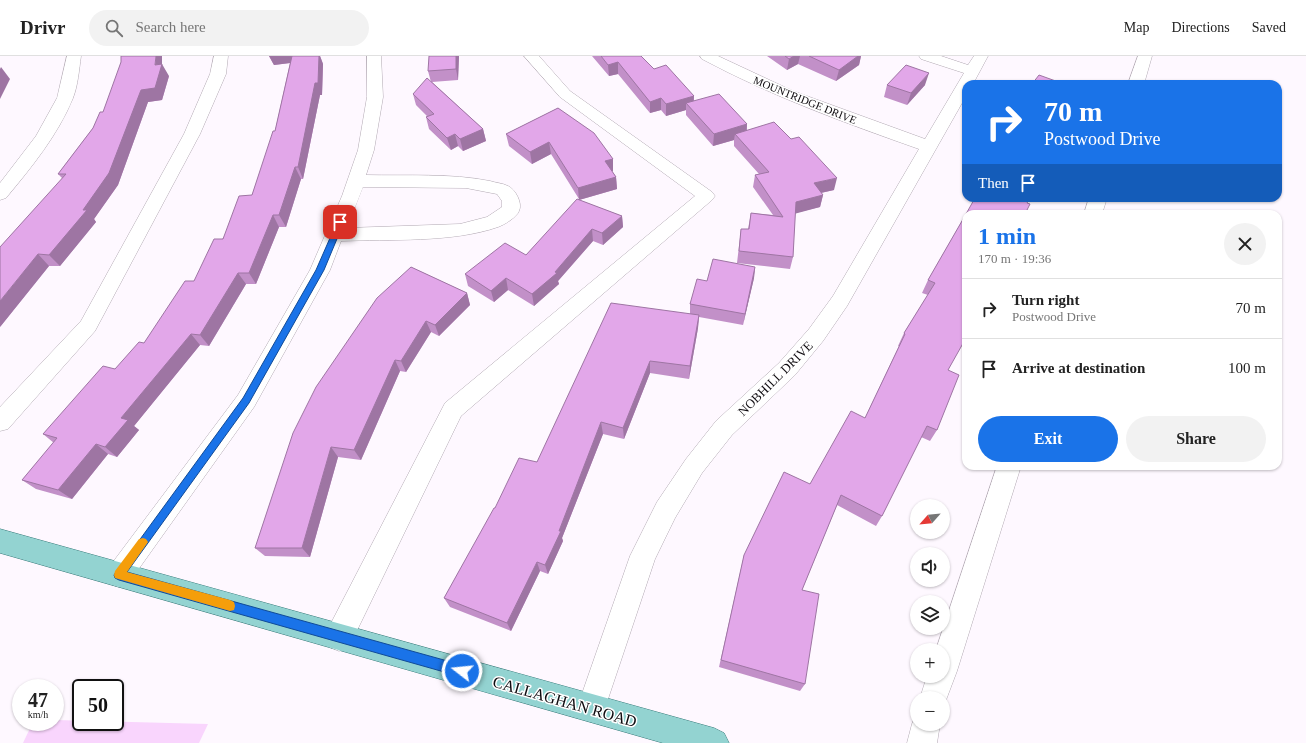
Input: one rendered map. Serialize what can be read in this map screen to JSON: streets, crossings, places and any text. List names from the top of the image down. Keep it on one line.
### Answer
{"streets":{"main road":["CALLAGHAN ROAD"],"street":["MOUNTRIDGE DRIVE","NOBHILL DRIVE"]},"crossings":[["MOUNTRIDGE DRIVE","NOBHILL DRIVE"],["NOBHILL DRIVE","CALLAGHAN ROAD"]],"north":"bottom left","page":{"header":"Drivr","search":"Search here","nav":["Map","Directions","Saved"],"turn":["70 m","Postwood Drive"],"then":"Then","heading":["1 min","170 m · 19:36"],"list":[{"name":"Turn right","note":"Postwood Drive","value":"70 m"},{"name":"Arrive at destination","value":"100 m"}],"buttons":["Exit","Share"],"map_buttons":["+","−"],"speed":"47 km/h","limit":"50"}}
